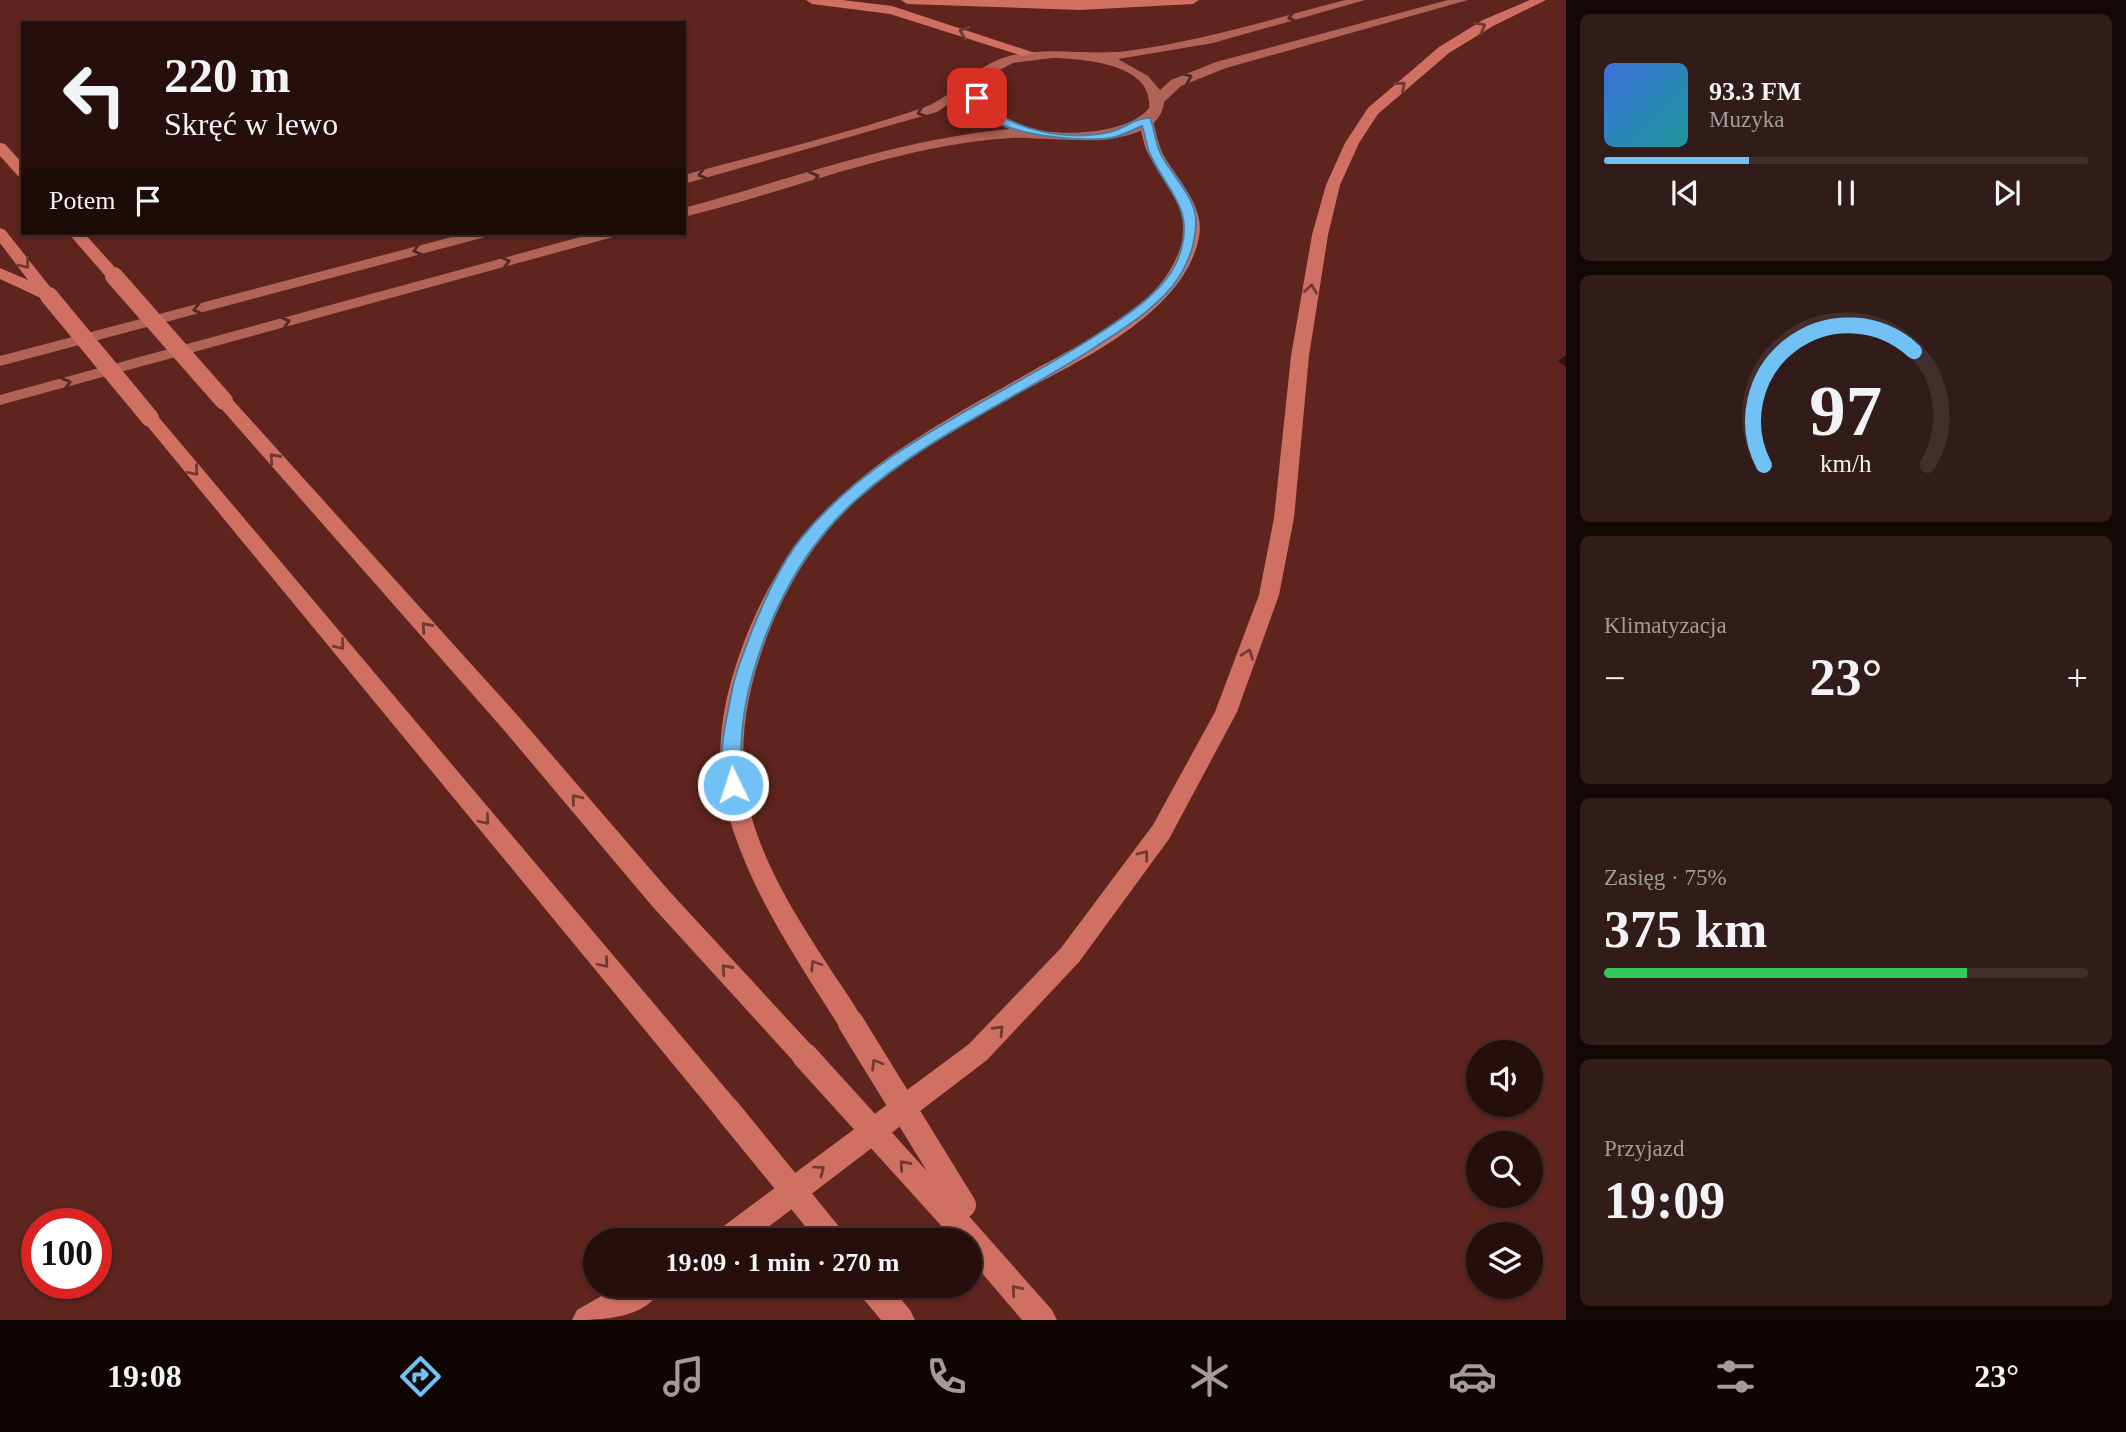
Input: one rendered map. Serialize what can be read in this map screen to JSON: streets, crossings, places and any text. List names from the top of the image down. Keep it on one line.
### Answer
{"page":{"turn":["220 m","Skręć w lewo"],"song":["93.3 FM","Muzyka"],"then":"Potem","tile":["Klimatyzacja",["Zasięg · 75%","375 km"],["Przyjazd","19:09"]],"heat":["−","23°","+"],"limit":"100","trip":"19:09 · 1 min · 270 m","tabs":["19:08","23°"],"gauge":["97","km/h"]}}
